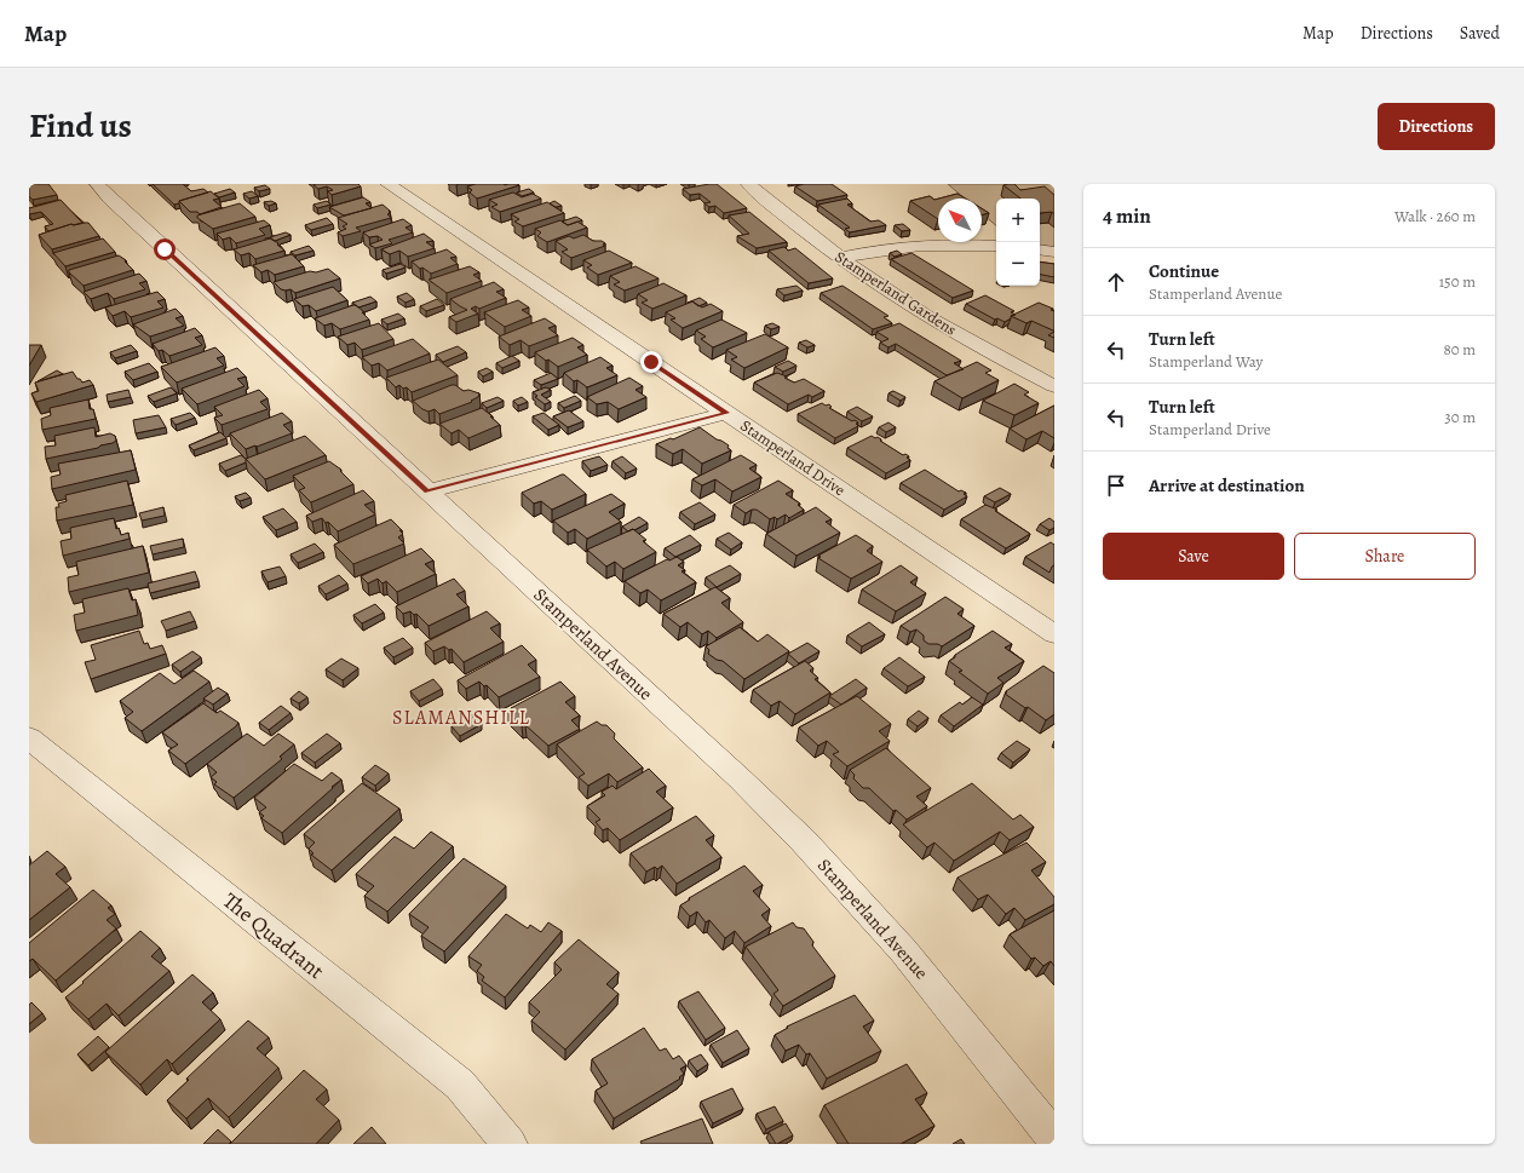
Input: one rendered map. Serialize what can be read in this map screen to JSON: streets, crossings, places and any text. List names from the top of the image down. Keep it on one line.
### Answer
{"streets":{"street":["Stamperland Gardens","Stamperland Drive","Stamperland Avenue","The Quadrant"]},"districts":["SLAMANSHILL"],"north":"top left","page":{"header":"Map","nav":["Map","Directions","Saved"],"title":"Find us","buttons":["Directions",["Save","Share"]],"heading":["4 min","Walk · 260 m"],"map_buttons":["+","−"],"list":[["Continue","Stamperland Avenue","150 m"],["Turn left","Stamperland Way","80 m"],["Turn left","Stamperland Drive","30 m"],"Arrive at destination"]}}
